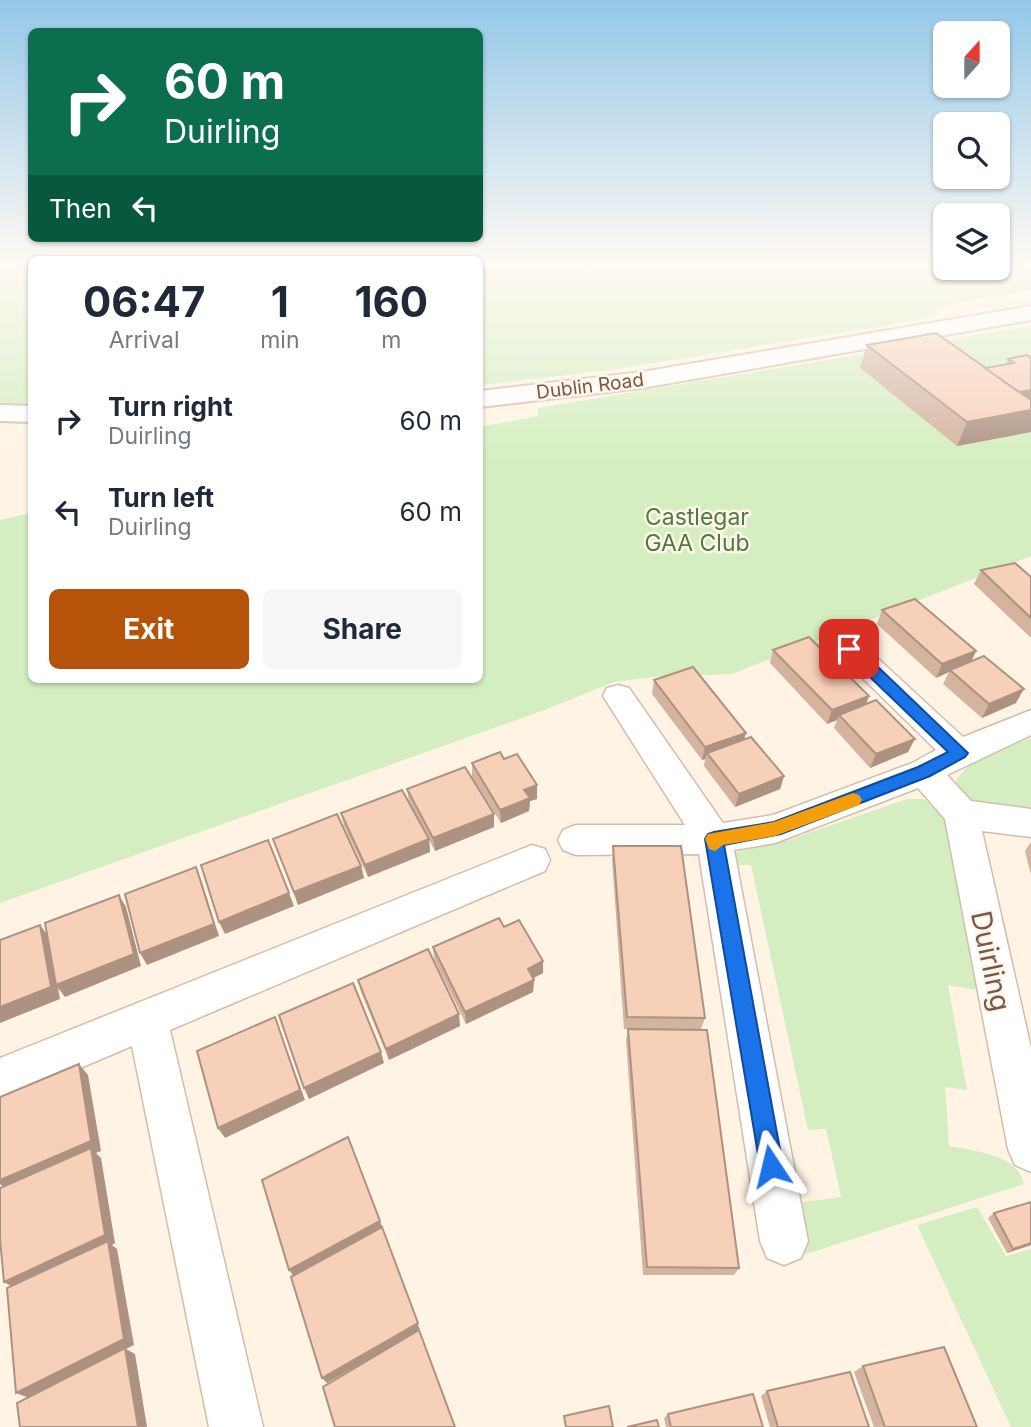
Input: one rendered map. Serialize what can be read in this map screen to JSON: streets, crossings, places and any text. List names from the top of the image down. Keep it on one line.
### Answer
{"streets":{"main road":["Dublin Road"],"street":["Duirling"]},"parks":["Castlegar GAA Club"],"north":"top","page":{"turn":["60 m","Duirling"],"then":"Then","eta":["06:47","Arrival","1","min","160","m"],"list":[{"name":"Turn right","note":"Duirling","value":"60 m"},{"name":"Turn left","note":"Duirling","value":"60 m"}],"buttons":["Exit","Share"]}}
